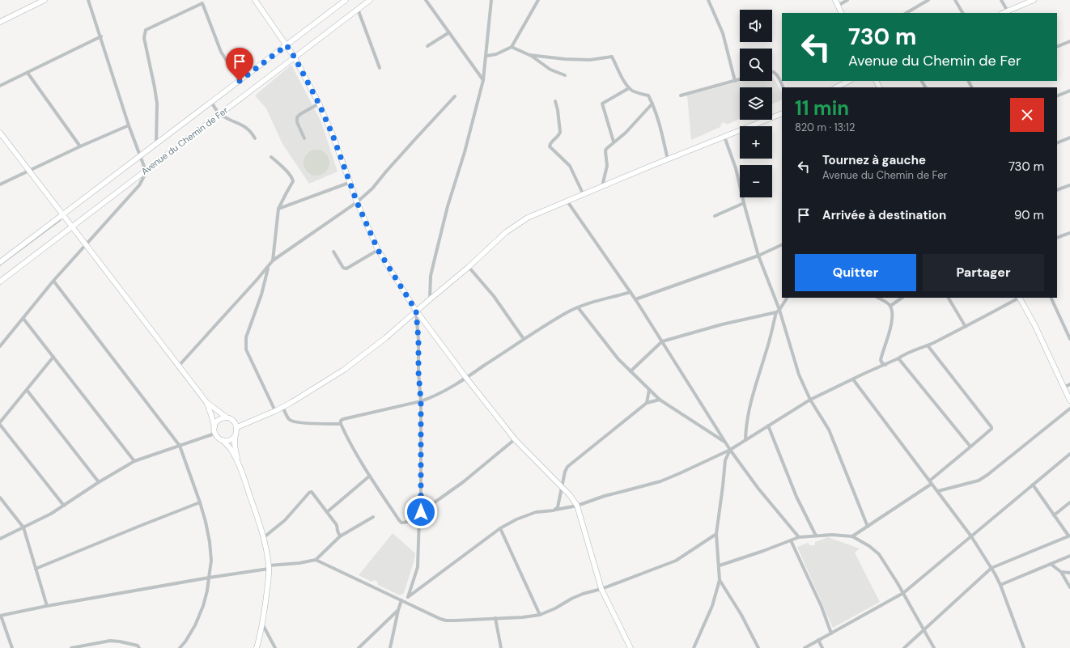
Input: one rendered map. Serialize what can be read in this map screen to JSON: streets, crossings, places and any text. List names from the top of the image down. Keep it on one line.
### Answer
{"streets":{"main road":["Avenue du Chemin de Fer"]},"page":{"map_buttons":["+","−"],"turn":["730 m","Avenue du Chemin de Fer"],"heading":["11 min","820 m · 13:12"],"list":[{"name":"Tournez à gauche","note":"Avenue du Chemin de Fer","value":"730 m"},{"name":"Arrivée à destination","value":"90 m"}],"buttons":["Quitter","Partager"]}}
